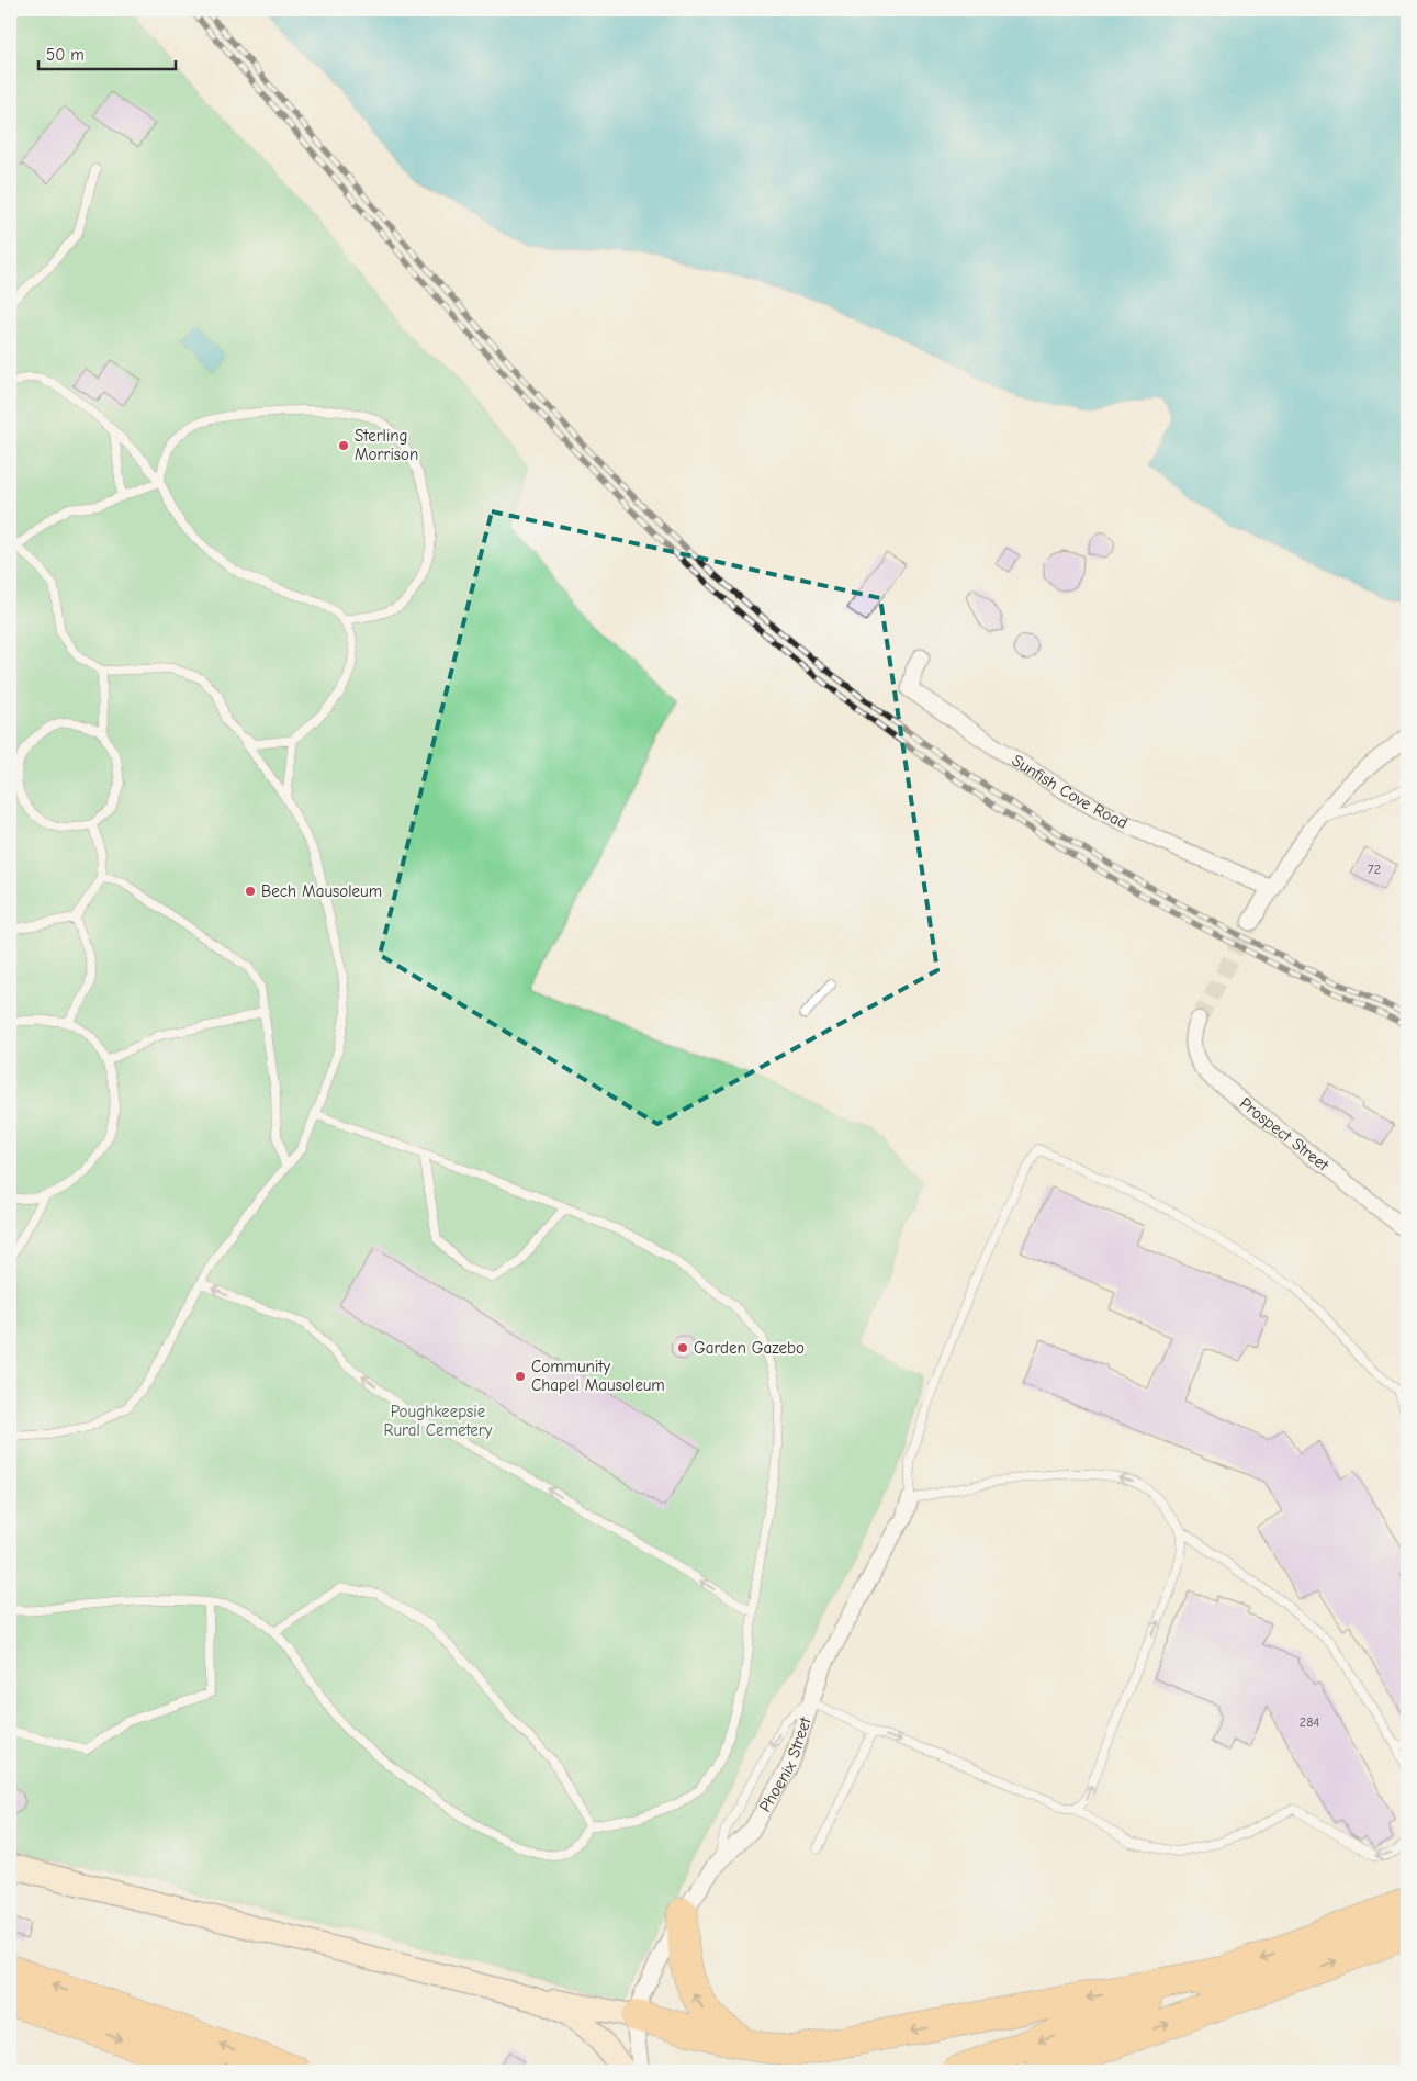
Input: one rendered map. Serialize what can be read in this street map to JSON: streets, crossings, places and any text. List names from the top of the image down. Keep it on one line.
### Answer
{"streets":{"street":["Sunfish Cove Road","Prospect Street","Phoenix Street"]},"parks":["Poughkeepsie Rural Cemetery"],"places":["Sterling Morrison","Bech Mausoleum","Garden Gazebo","Community Chapel Mausoleum"],"house_numbers":["72","284"],"scale_bar":"50 m"}
